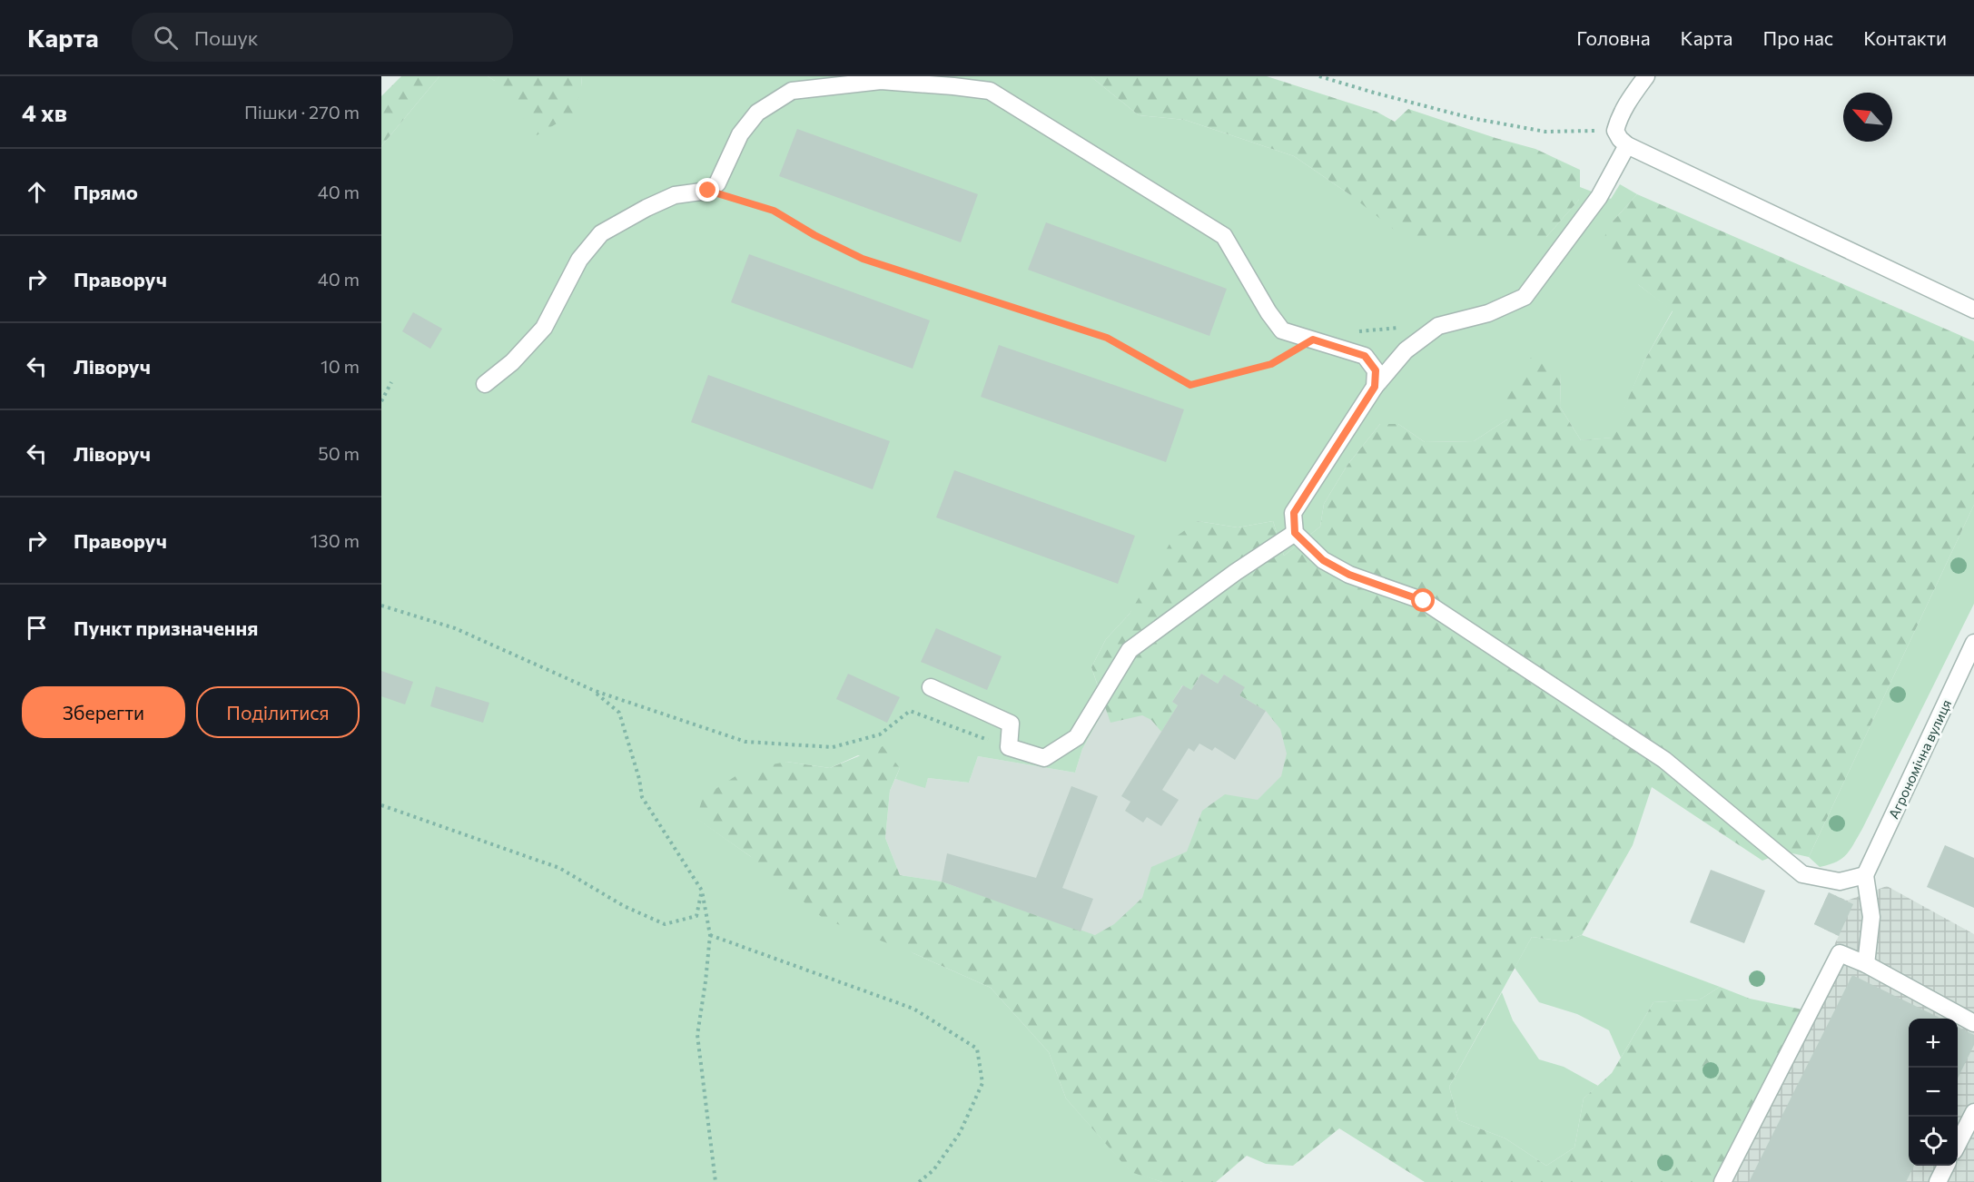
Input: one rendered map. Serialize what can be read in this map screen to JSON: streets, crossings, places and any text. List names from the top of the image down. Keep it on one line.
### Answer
{"streets":{"street":["Агрономічна вулиця"]},"north":"top left","page":{"header":"Карта","search":"Пошук","nav":["Головна","Карта","Про нас","Контакти"],"heading":["4 хв","Пішки · 270 m"],"list":[["Прямо","40 m"],["Праворуч","40 m"],["Ліворуч","10 m"],["Ліворуч","50 m"],["Праворуч","130 m"],"Пункт призначення"],"buttons":["Зберегти","Поділитися"],"map_buttons":["+","−"]}}
